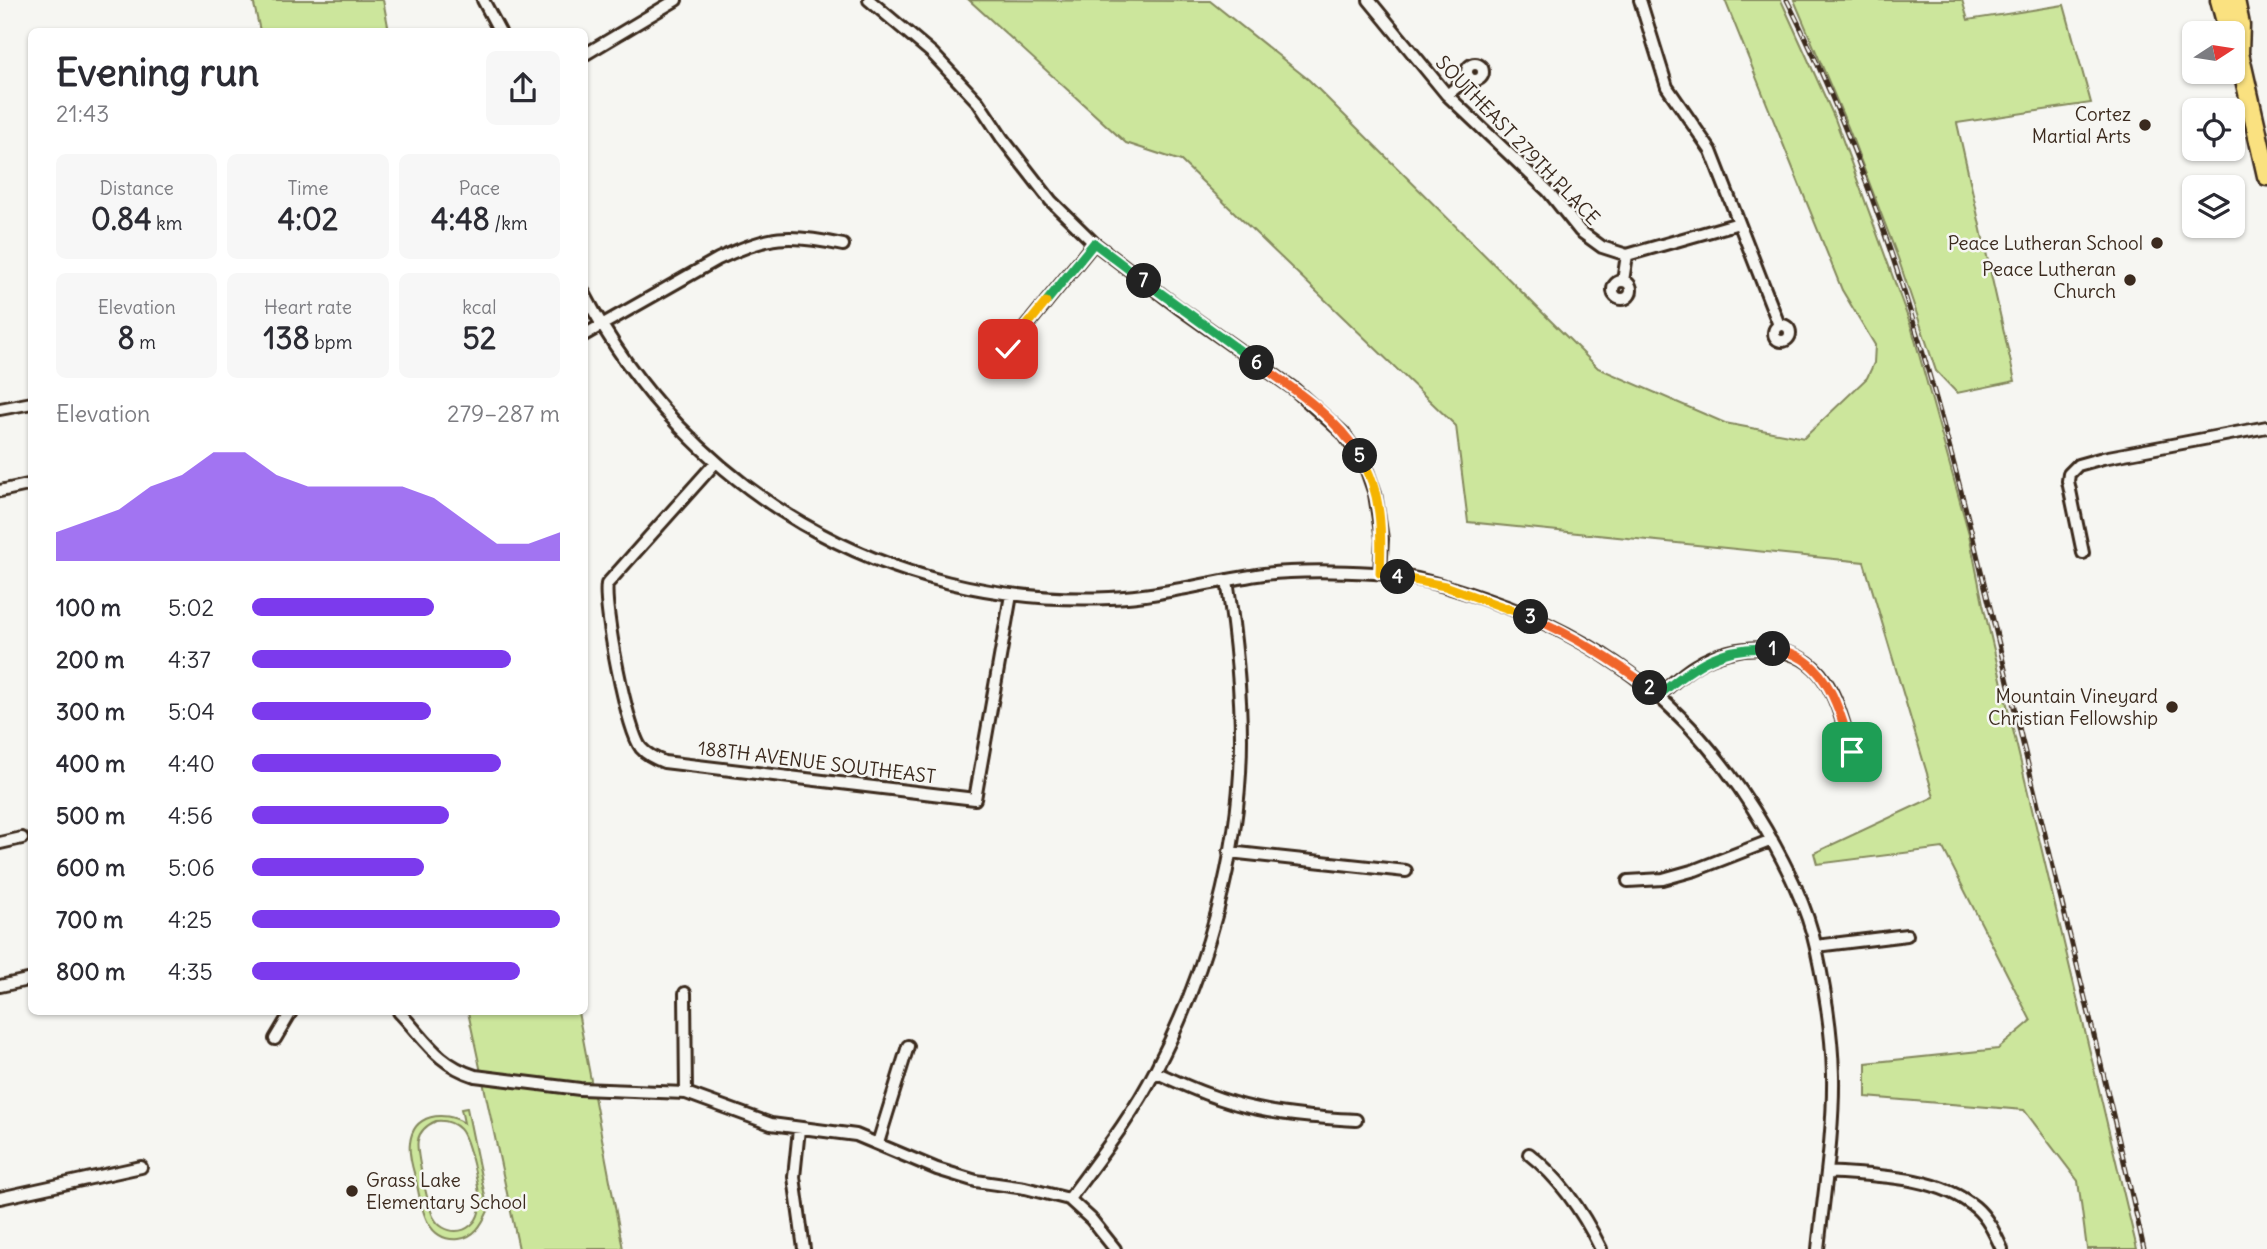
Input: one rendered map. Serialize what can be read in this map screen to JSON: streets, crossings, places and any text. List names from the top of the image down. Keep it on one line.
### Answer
{"streets":{"street":["SOUTHEAST 279TH PLACE","188TH AVENUE SOUTHEAST"]},"places":["Cortez Martial Arts","Peace Lutheran School","Peace Lutheran Church","Mountain Vineyard Christian Fellowship","Grass Lake Elementary School"],"north":"right","page":{"heading":["Evening run","21:43"],"stats":[["Distance","0.84 km"],["Time","4:02"],["Pace","4:48 /km"],["Elevation","8 m"],["Heart rate","138 bpm"],["kcal","52"]],"pins":["7","6","5","4","3","1","2"],"chart":["Elevation","279–287 m"],"list":[{"name":"100 m","note":"5:02"},{"name":"200 m","note":"4:37"},{"name":"300 m","note":"5:04"},{"name":"400 m","note":"4:40"},{"name":"500 m","note":"4:56"},{"name":"600 m","note":"5:06"},{"name":"700 m","note":"4:25"},{"name":"800 m","note":"4:35"}]}}
